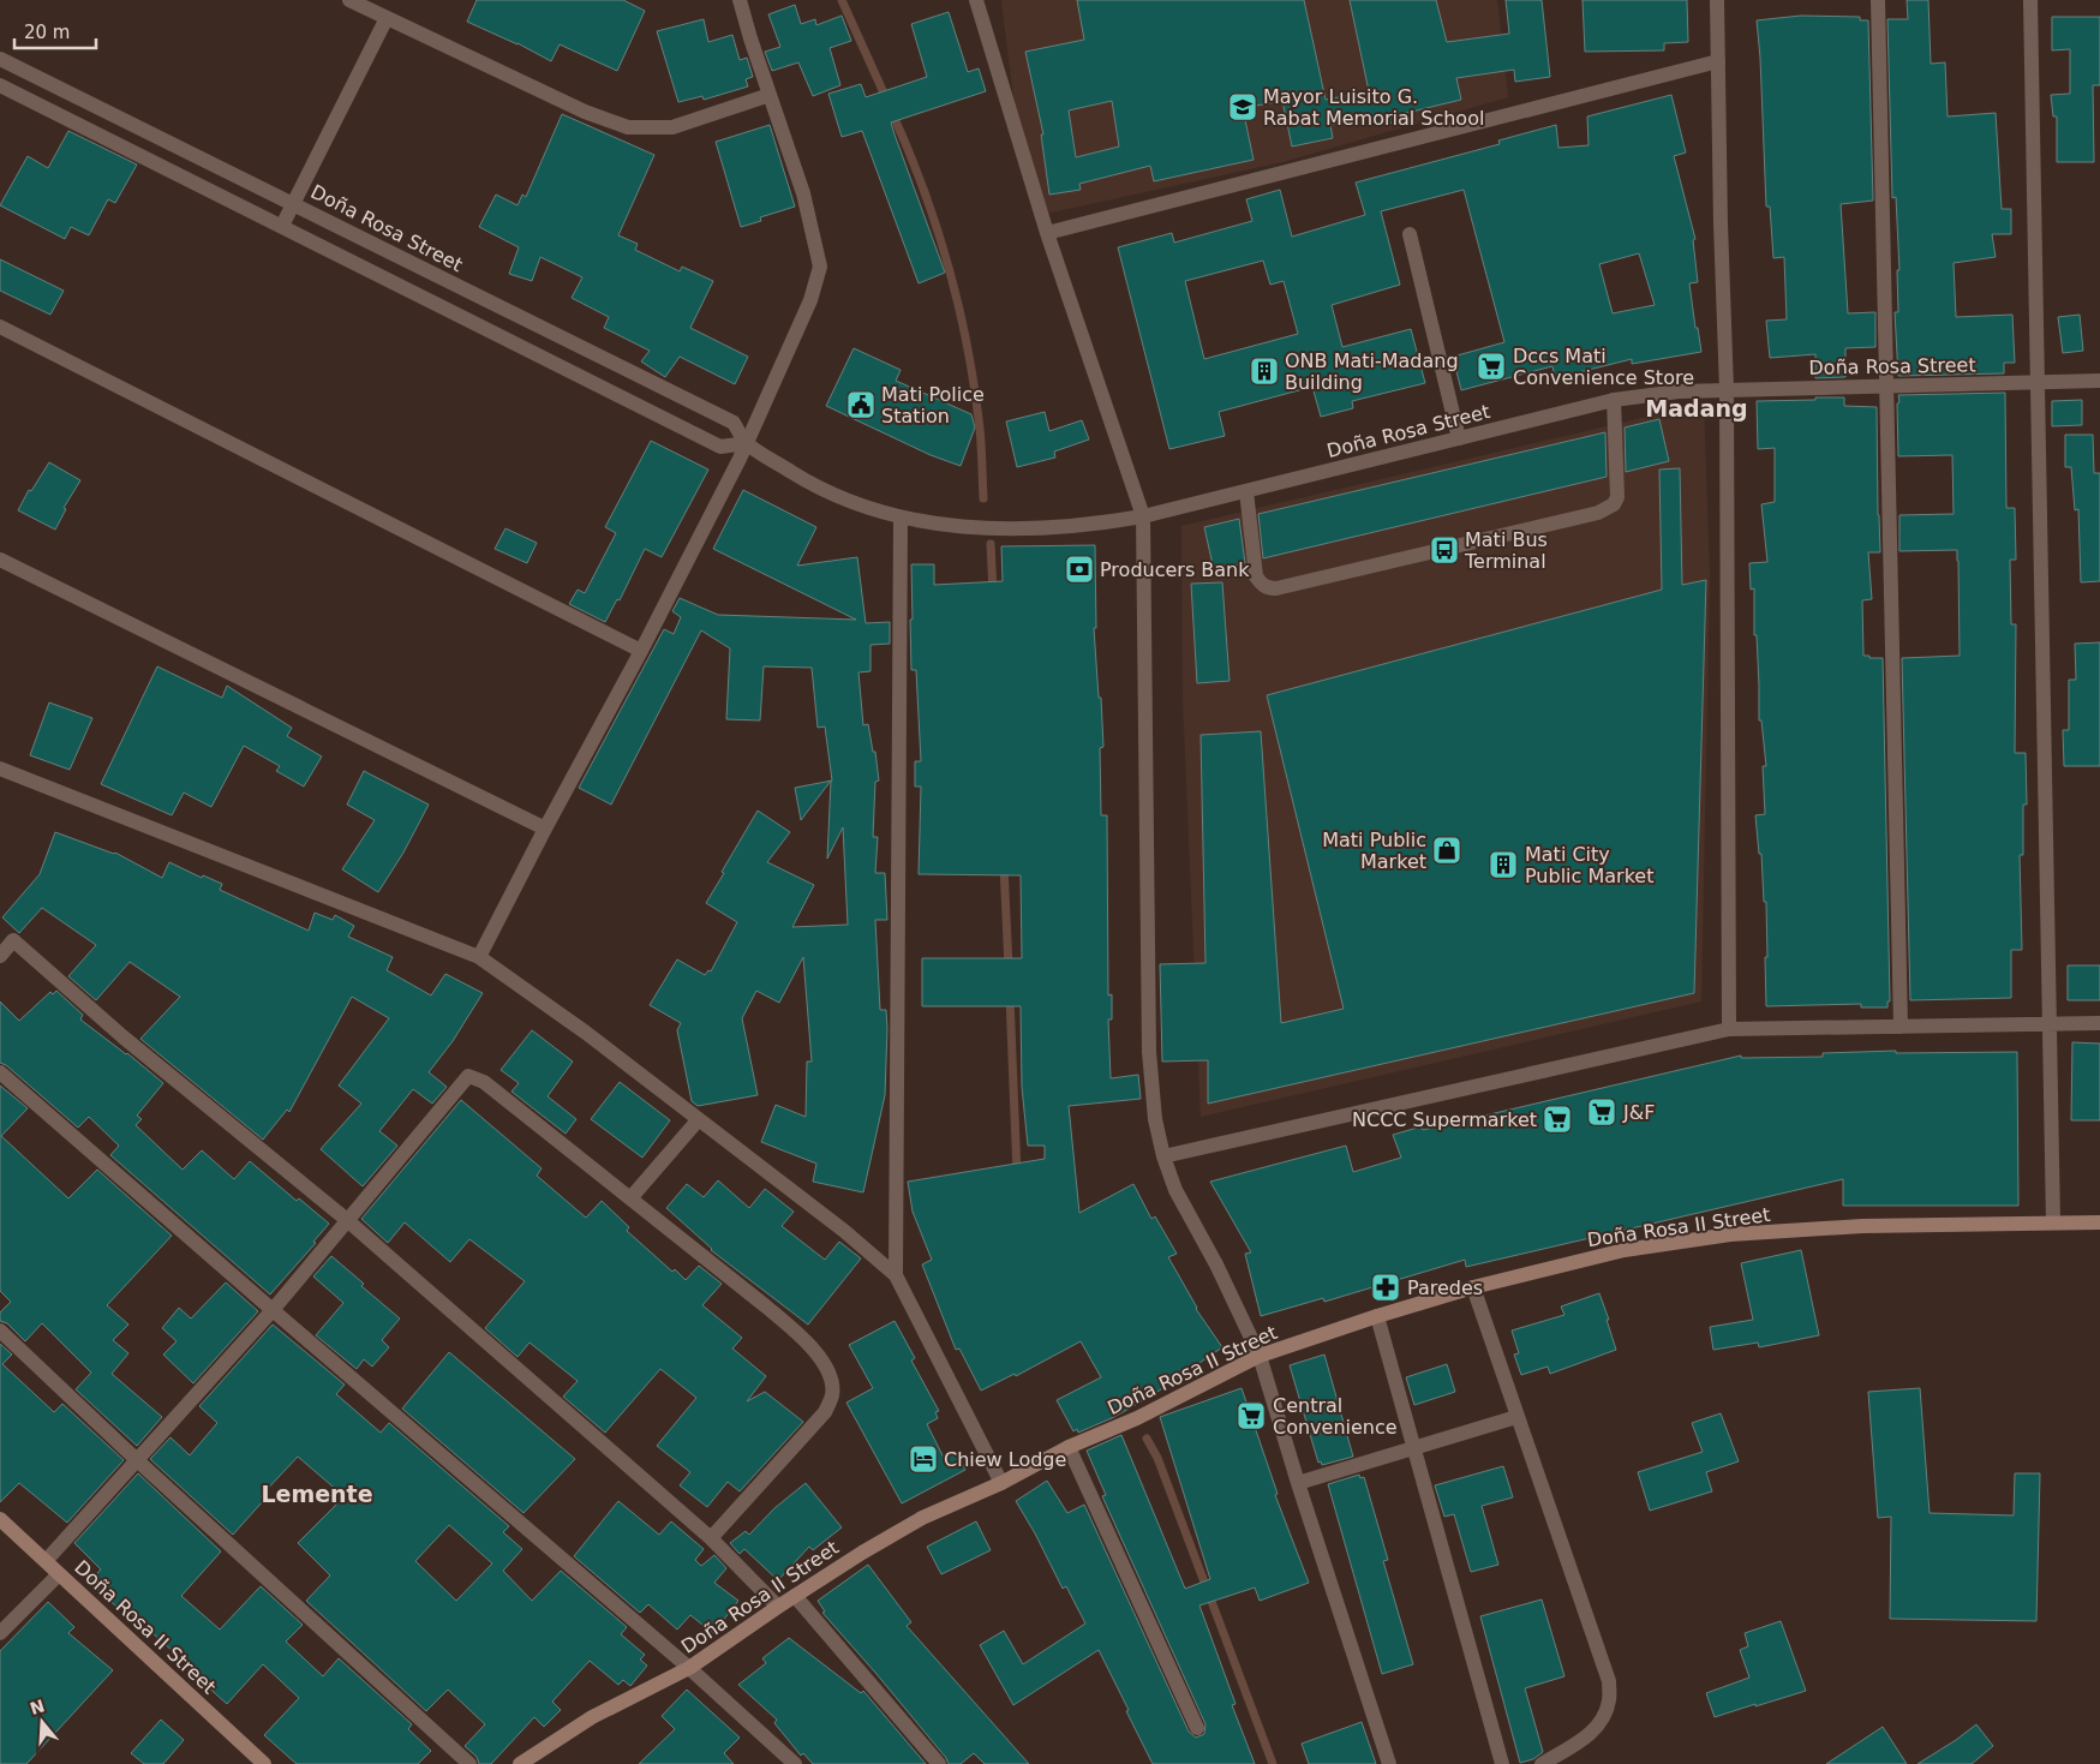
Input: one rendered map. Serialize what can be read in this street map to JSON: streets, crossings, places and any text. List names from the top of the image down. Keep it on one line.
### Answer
{"streets":{"main road":["Doña Rosa II Street"],"street":["Doña Rosa Street"]},"districts":["Madang","Lemente"],"places":{"school or university":["Mayor Luisito G. Rabat Memorial School"],"supermarket":["Dccs Mati Convenience Store","J&F","NCCC Supermarket","Central Convenience"],"building":["ONB Mati-Madang Building","Mati City Public Market"],"public building":["Mati Police Station"],"bus stop":["Mati Bus Terminal"],"bank":["Producers Bank"],"shop":["Mati Public Market"],"pharmacy":["Paredes"],"hotel":["Chiew Lodge"]},"scale_bar":"20 m","north":"top"}
